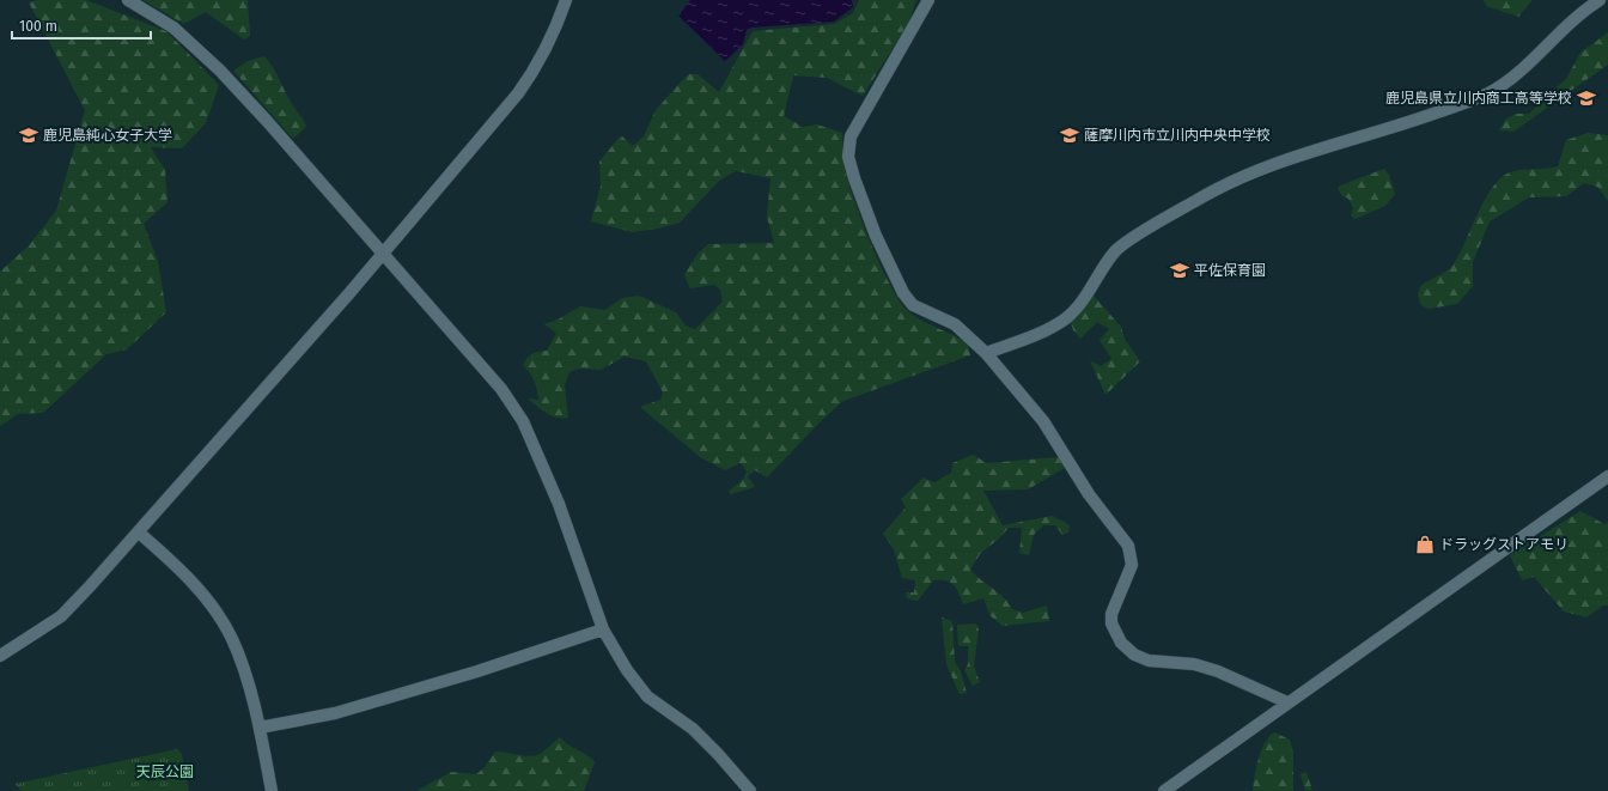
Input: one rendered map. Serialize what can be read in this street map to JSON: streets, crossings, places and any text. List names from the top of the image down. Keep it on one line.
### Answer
{"parks":["天辰公園"],"places":{"school or university":["鹿児島県立川内商工高等学校","鹿児島純心女子大学","薩摩川内市立川内中央中学校","平佐保育園"],"shop":["ドラッグストアモリ"]},"scale_bar":"100 m"}
